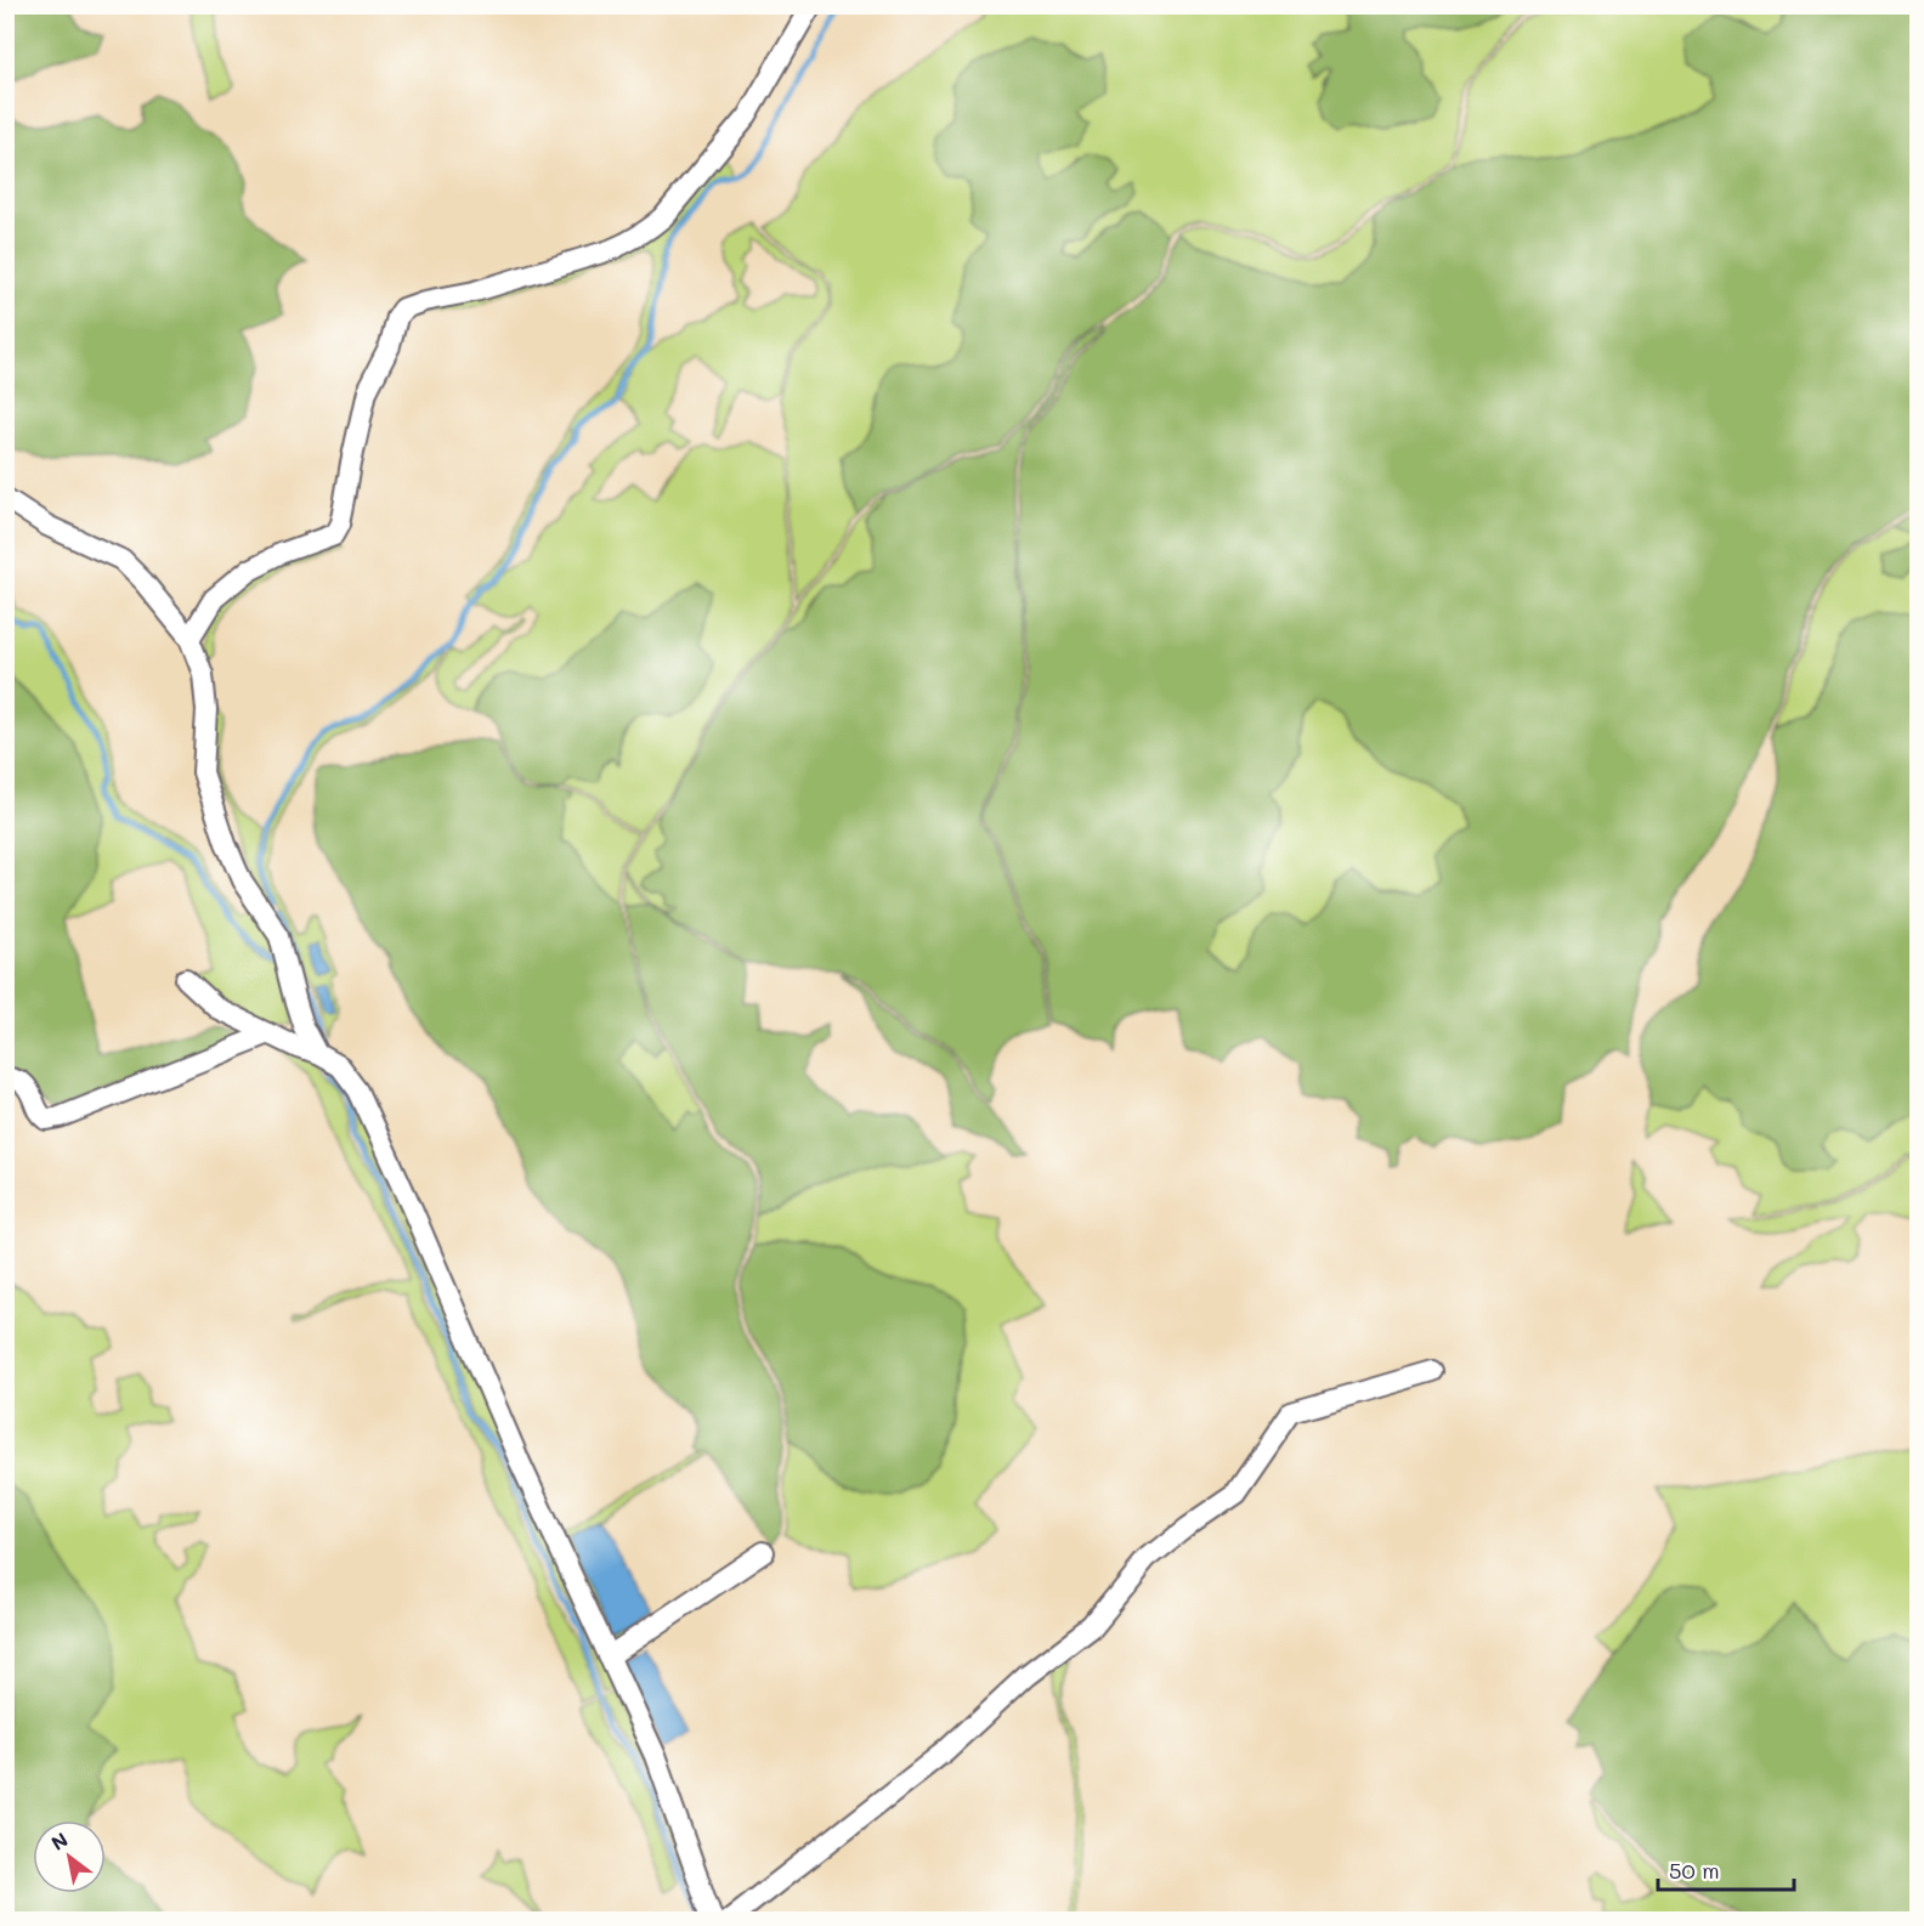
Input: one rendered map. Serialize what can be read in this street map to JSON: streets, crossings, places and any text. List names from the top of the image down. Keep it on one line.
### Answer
{"scale_bar":"50 m","north":"top left"}
